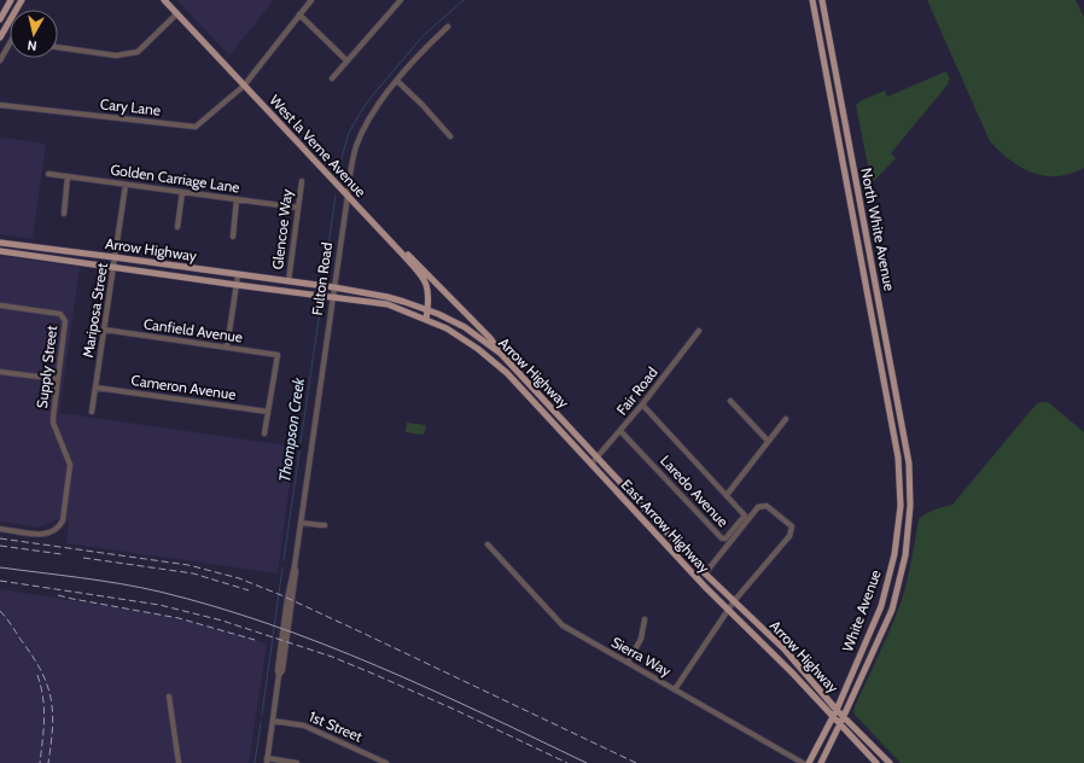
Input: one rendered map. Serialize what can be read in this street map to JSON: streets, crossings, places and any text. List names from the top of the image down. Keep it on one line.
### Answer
{"streets":{"main road":["West la Verne Avenue","North White Avenue","Arrow Highway","East Arrow Highway","White Avenue"],"street":["Cary Lane","Golden Carriage Lane","Glencoe Way","Fulton Road","Mariposa Street","Canfield Avenue","Supply Street","Cameron Avenue","Fair Road","Laredo Avenue","Sierra Way","1st Street"]},"crossings":[["Cary Lane","West la Verne Avenue"],["West la Verne Avenue","Arrow Highway"],["West la Verne Avenue","Fulton Road"],["West la Verne Avenue","East Arrow Highway"],["Golden Carriage Lane","Glencoe Way"],["Golden Carriage Lane","Mariposa Street"],["Glencoe Way","Arrow Highway"],["North White Avenue","White Avenue"],["Arrow Highway","Fulton Road"],["Arrow Highway","Mariposa Street"],["Arrow Highway","Fair Road"],["Arrow Highway","East Arrow Highway"],["Arrow Highway","White Avenue"],["Fulton Road","1st Street"],["Mariposa Street","Canfield Avenue"],["Mariposa Street","Cameron Avenue"],["Canfield Avenue","Cameron Avenue"],["Fair Road","Laredo Avenue"],["Fair Road","East Arrow Highway"],["East Arrow Highway","White Avenue"]],"water":["Thompson Creek"],"north":"bottom"}
